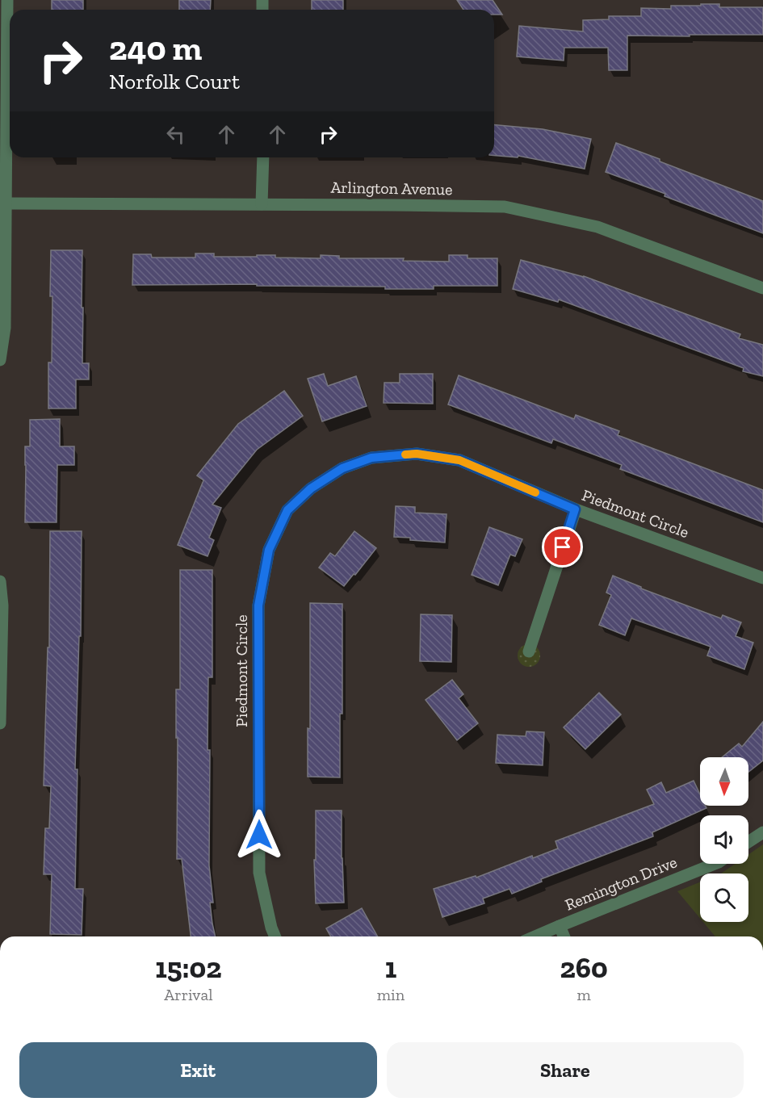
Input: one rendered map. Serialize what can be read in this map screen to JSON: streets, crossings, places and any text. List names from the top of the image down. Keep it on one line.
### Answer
{"streets":{"street":["Arlington Avenue","Piedmont Circle","Remington Drive"]},"north":"bottom","page":{"turn":["240 m","Norfolk Court"],"eta":["15:02","Arrival","1","min","260","m"],"buttons":["Exit","Share"]}}
